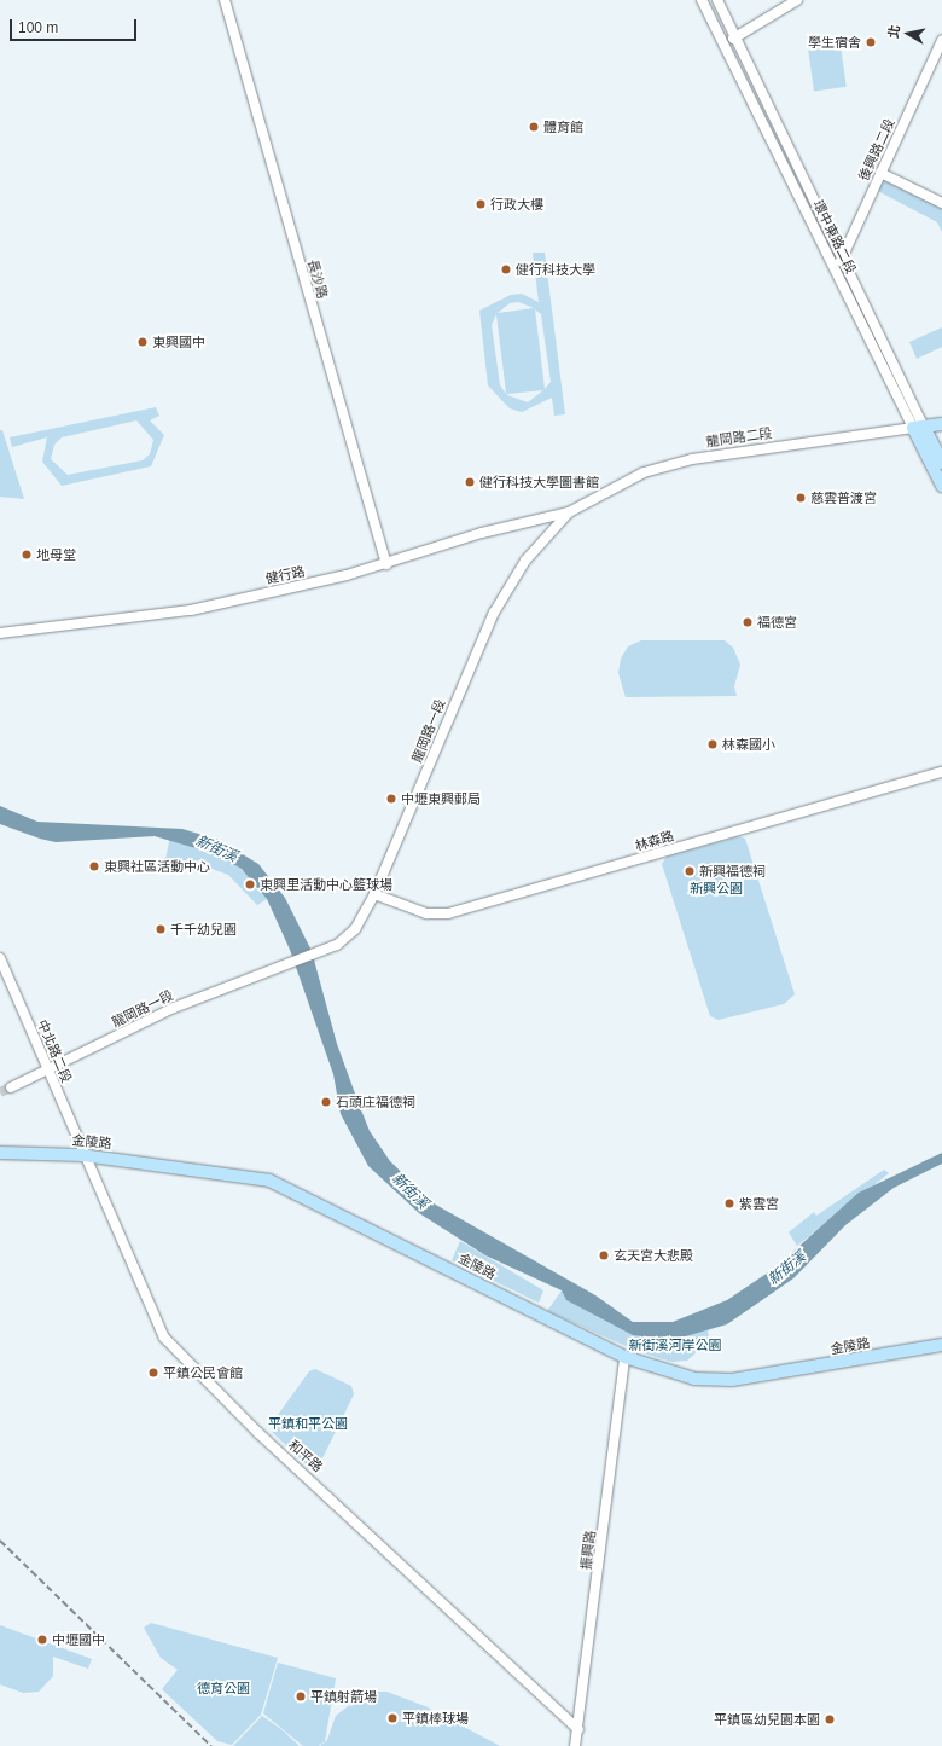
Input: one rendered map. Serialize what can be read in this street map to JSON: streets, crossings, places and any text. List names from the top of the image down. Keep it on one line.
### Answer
{"streets":{"main road":["環中東路二段","金陵路"],"street":["後興路二段","長沙路","龍岡路二段","健行路","龍岡路一段","林森路","中北路二段","和平路","振興路"]},"crossings":[["後興路二段","環中東路二段"],["環中東路二段","龍岡路二段"],["長沙路","健行路"],["龍岡路二段","健行路"],["龍岡路二段","龍岡路一段"],["健行路","龍岡路一段"],["龍岡路一段","林森路"],["龍岡路一段","中北路二段"],["中北路二段","金陵路"],["中北路二段","和平路"],["金陵路","和平路"],["金陵路","振興路"],["和平路","振興路"]],"water":["新街溪"],"parks":["新興公園","新街溪河岸公園","平鎮和平公園","德育公園"],"places":["學生宿舍","體育館","行政大樓","健行科技大學","東興國中","健行科技大學圖書館","慈雲普渡宮","地母堂","福德宮","林森國小","中壢東興郵局","東興社區活動中心","新興福德祠","東興里活動中心籃球場","千千幼兒園","石頭庄福德祠","紫雲宮","玄天宮大悲殿","平鎮公民會館","中壢國中","平鎮射箭場","平鎮棒球場","平鎮區幼兒園本園"],"scale_bar":"100 m","north":"left"}
